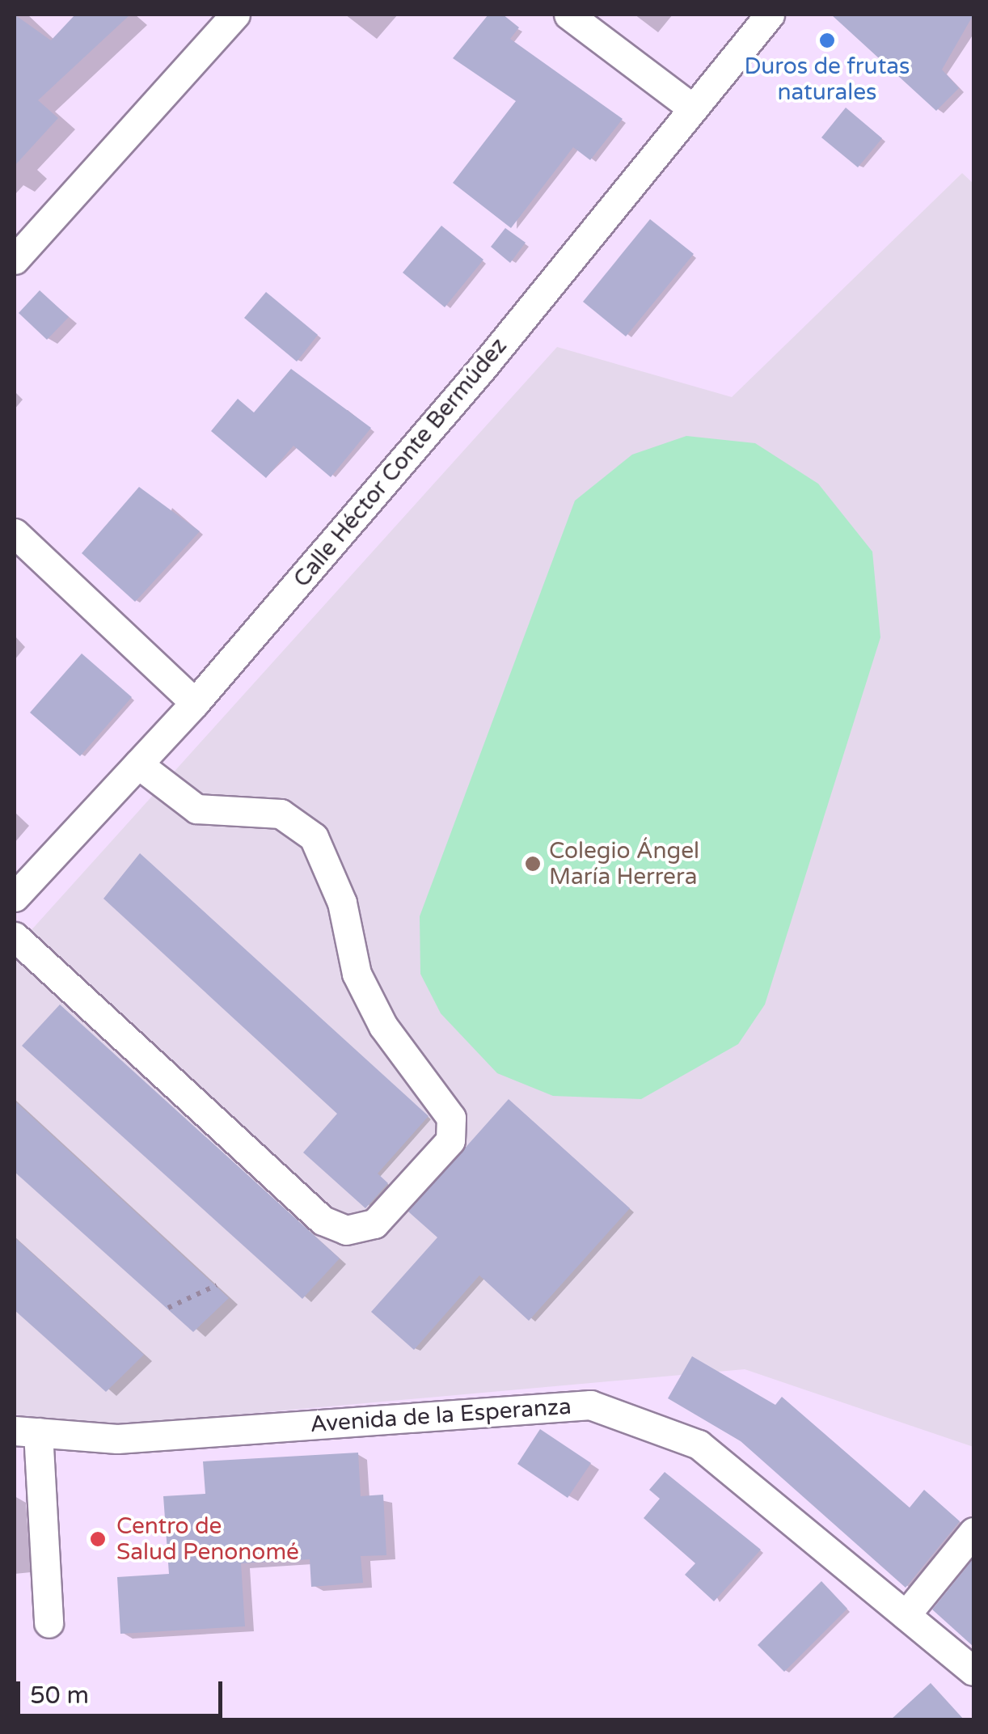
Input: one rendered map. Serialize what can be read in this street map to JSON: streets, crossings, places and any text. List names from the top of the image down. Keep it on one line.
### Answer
{"streets":{"street":["Calle Héctor Conte Bermúdez","Avenida de la Esperanza"]},"places":["Duros de frutas naturales","Colegio Ángel María Herrera","Centro de Salud Penonomé"],"scale_bar":"50 m"}
